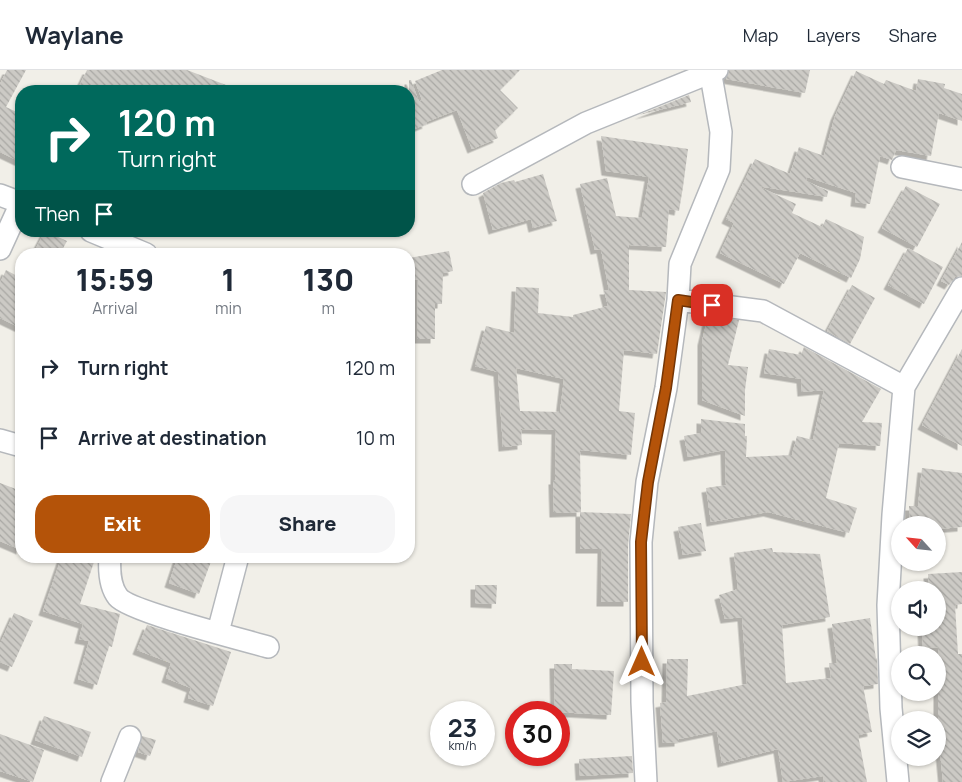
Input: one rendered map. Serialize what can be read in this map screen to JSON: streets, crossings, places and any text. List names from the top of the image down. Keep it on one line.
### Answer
{"north":"top left","page":{"header":"Waylane","nav":["Map","Layers","Share"],"turn":["120 m","Turn right"],"then":"Then","eta":["15:59","Arrival","1","min","130","m"],"list":[{"name":"Turn right","value":"120 m"},{"name":"Arrive at destination","value":"10 m"}],"buttons":["Exit","Share"],"speed":"23 km/h","limit":"30"}}
